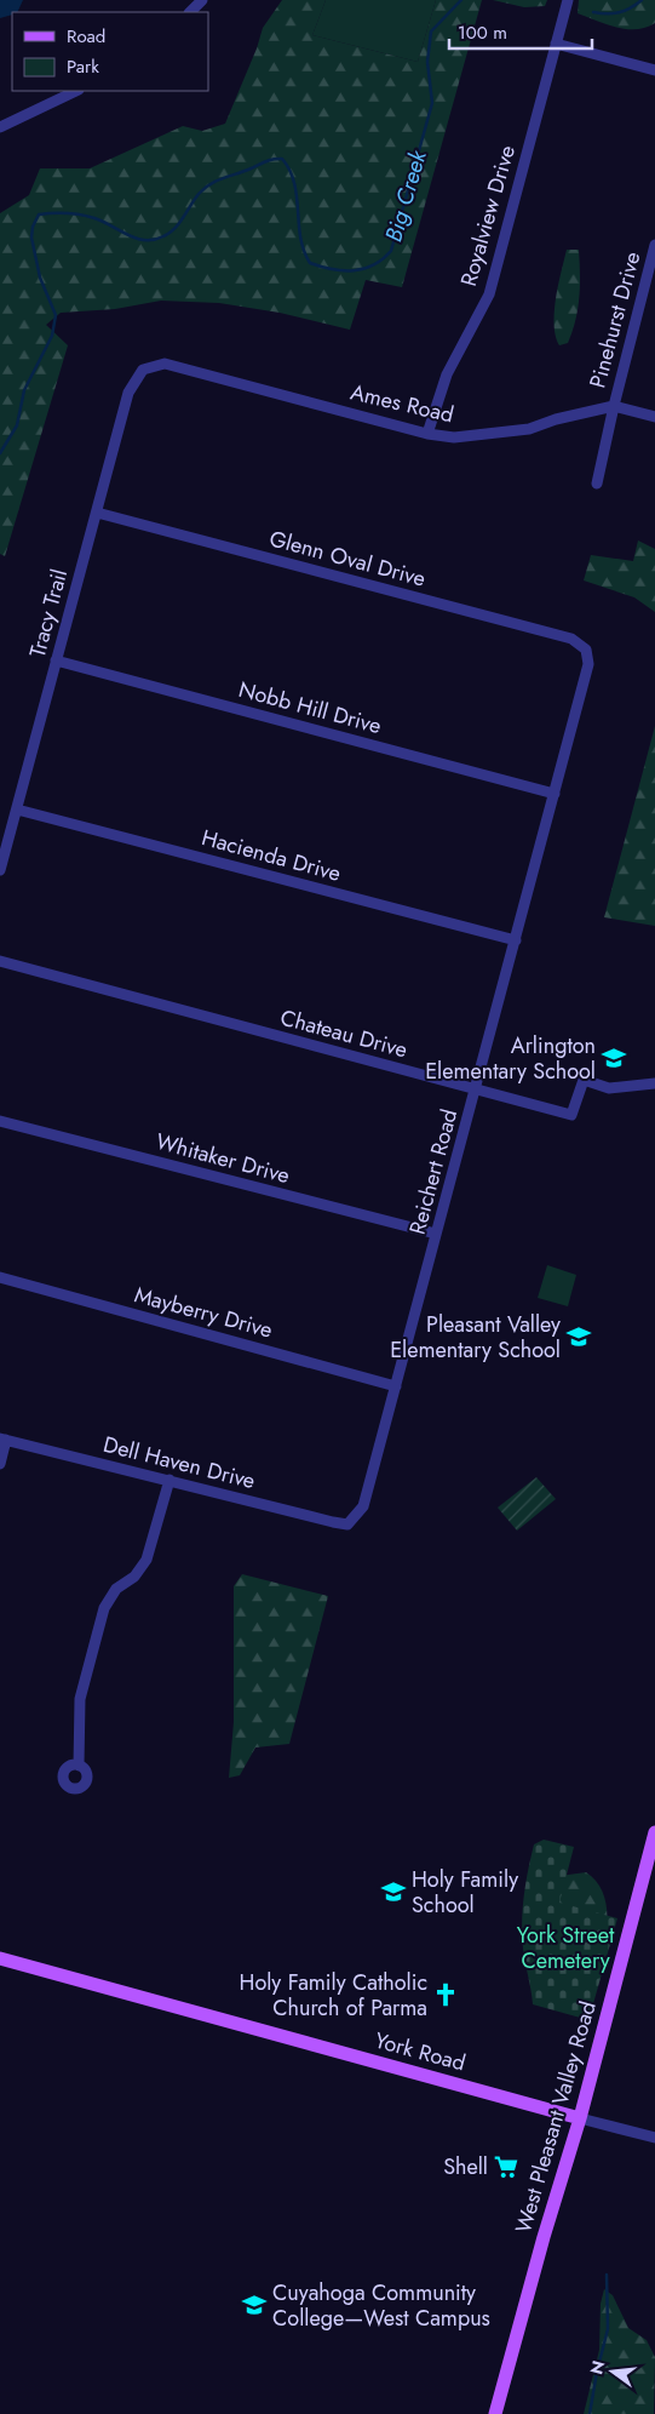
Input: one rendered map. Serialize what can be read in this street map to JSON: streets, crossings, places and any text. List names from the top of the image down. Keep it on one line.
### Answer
{"streets":{"main road":["York Road","West Pleasant Valley Road"],"street":["Royalview Drive","Pinehurst Drive","Ames Road","Glenn Oval Drive","Tracy Trail","Nobb Hill Drive","Hacienda Drive","Chateau Drive","Whitaker Drive","Reichert Road","Mayberry Drive","Dell Haven Drive"]},"crossings":[["Royalview Drive","Ames Road"],["Pinehurst Drive","Ames Road"],["Ames Road","Tracy Trail"],["Glenn Oval Drive","Tracy Trail"],["Glenn Oval Drive","Reichert Road"],["Tracy Trail","Nobb Hill Drive"],["Tracy Trail","Hacienda Drive"],["Nobb Hill Drive","Reichert Road"],["Hacienda Drive","Reichert Road"],["Chateau Drive","Reichert Road"],["Whitaker Drive","Reichert Road"],["Reichert Road","Mayberry Drive"],["Reichert Road","Dell Haven Drive"],["York Road","West Pleasant Valley Road"]],"water":["Big Creek"],"parks":["York Street Cemetery"],"places":{"school or university":["Arlington Elementary School","Pleasant Valley Elementary School","Holy Family School","Cuyahoga Community College—West Campus"],"church":["Holy Family Catholic Church of Parma"],"supermarket":["Shell"]},"legend":["Road","Park"],"scale_bar":"100 m","north":"left"}
